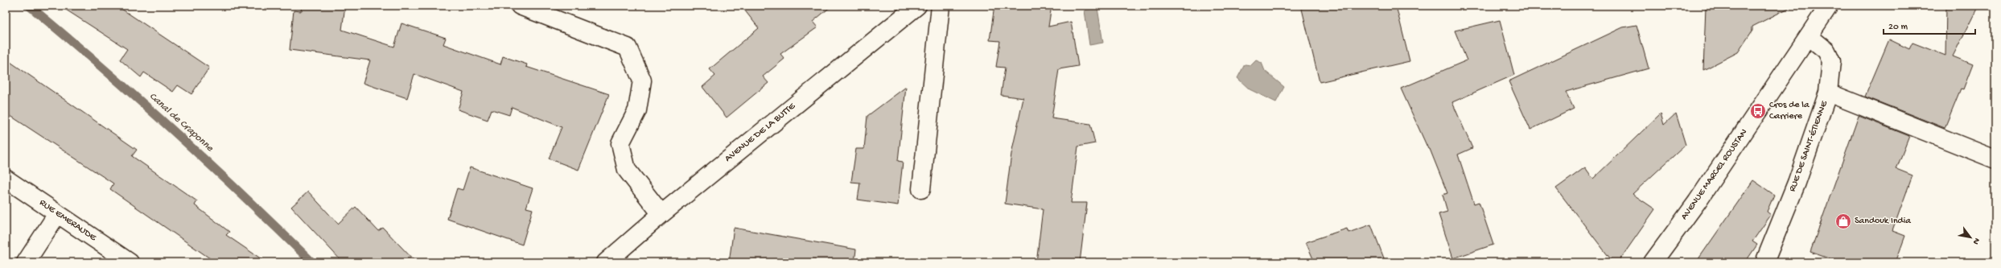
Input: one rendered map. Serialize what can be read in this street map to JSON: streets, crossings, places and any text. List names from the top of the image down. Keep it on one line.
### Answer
{"streets":{"street":["AVENUE DE LA BUTTE","RUE DE SAINT-ÉTIENNE","AVENUE MARCEL ROUSTAN","RUE EMERAUDE"]},"crossings":[["RUE DE SAINT-ÉTIENNE","AVENUE MARCEL ROUSTAN"]],"water":["Canal de Craponne"],"places":{"bus stop":["Cros de la Carriere"],"shop":["Sandouk India"]},"scale_bar":"20 m","north":"bottom right"}
